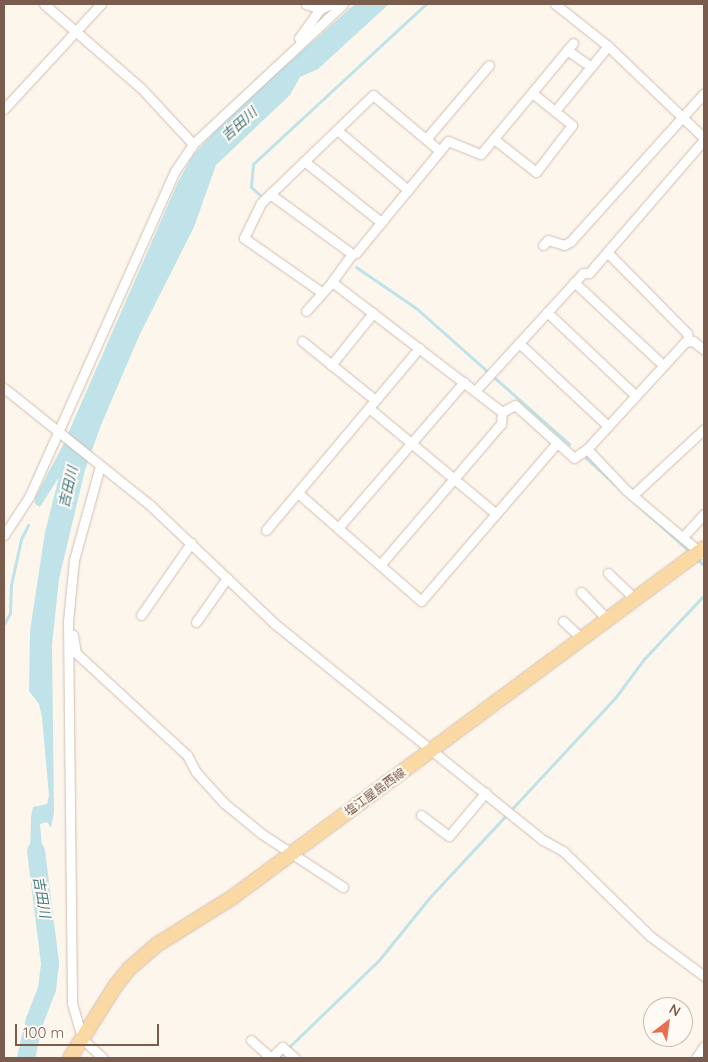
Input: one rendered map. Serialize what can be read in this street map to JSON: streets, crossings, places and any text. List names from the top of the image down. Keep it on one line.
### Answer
{"streets":{"main road":["塩江屋島西線"]},"water":["吉田川"],"scale_bar":"100 m","north":"top right"}
